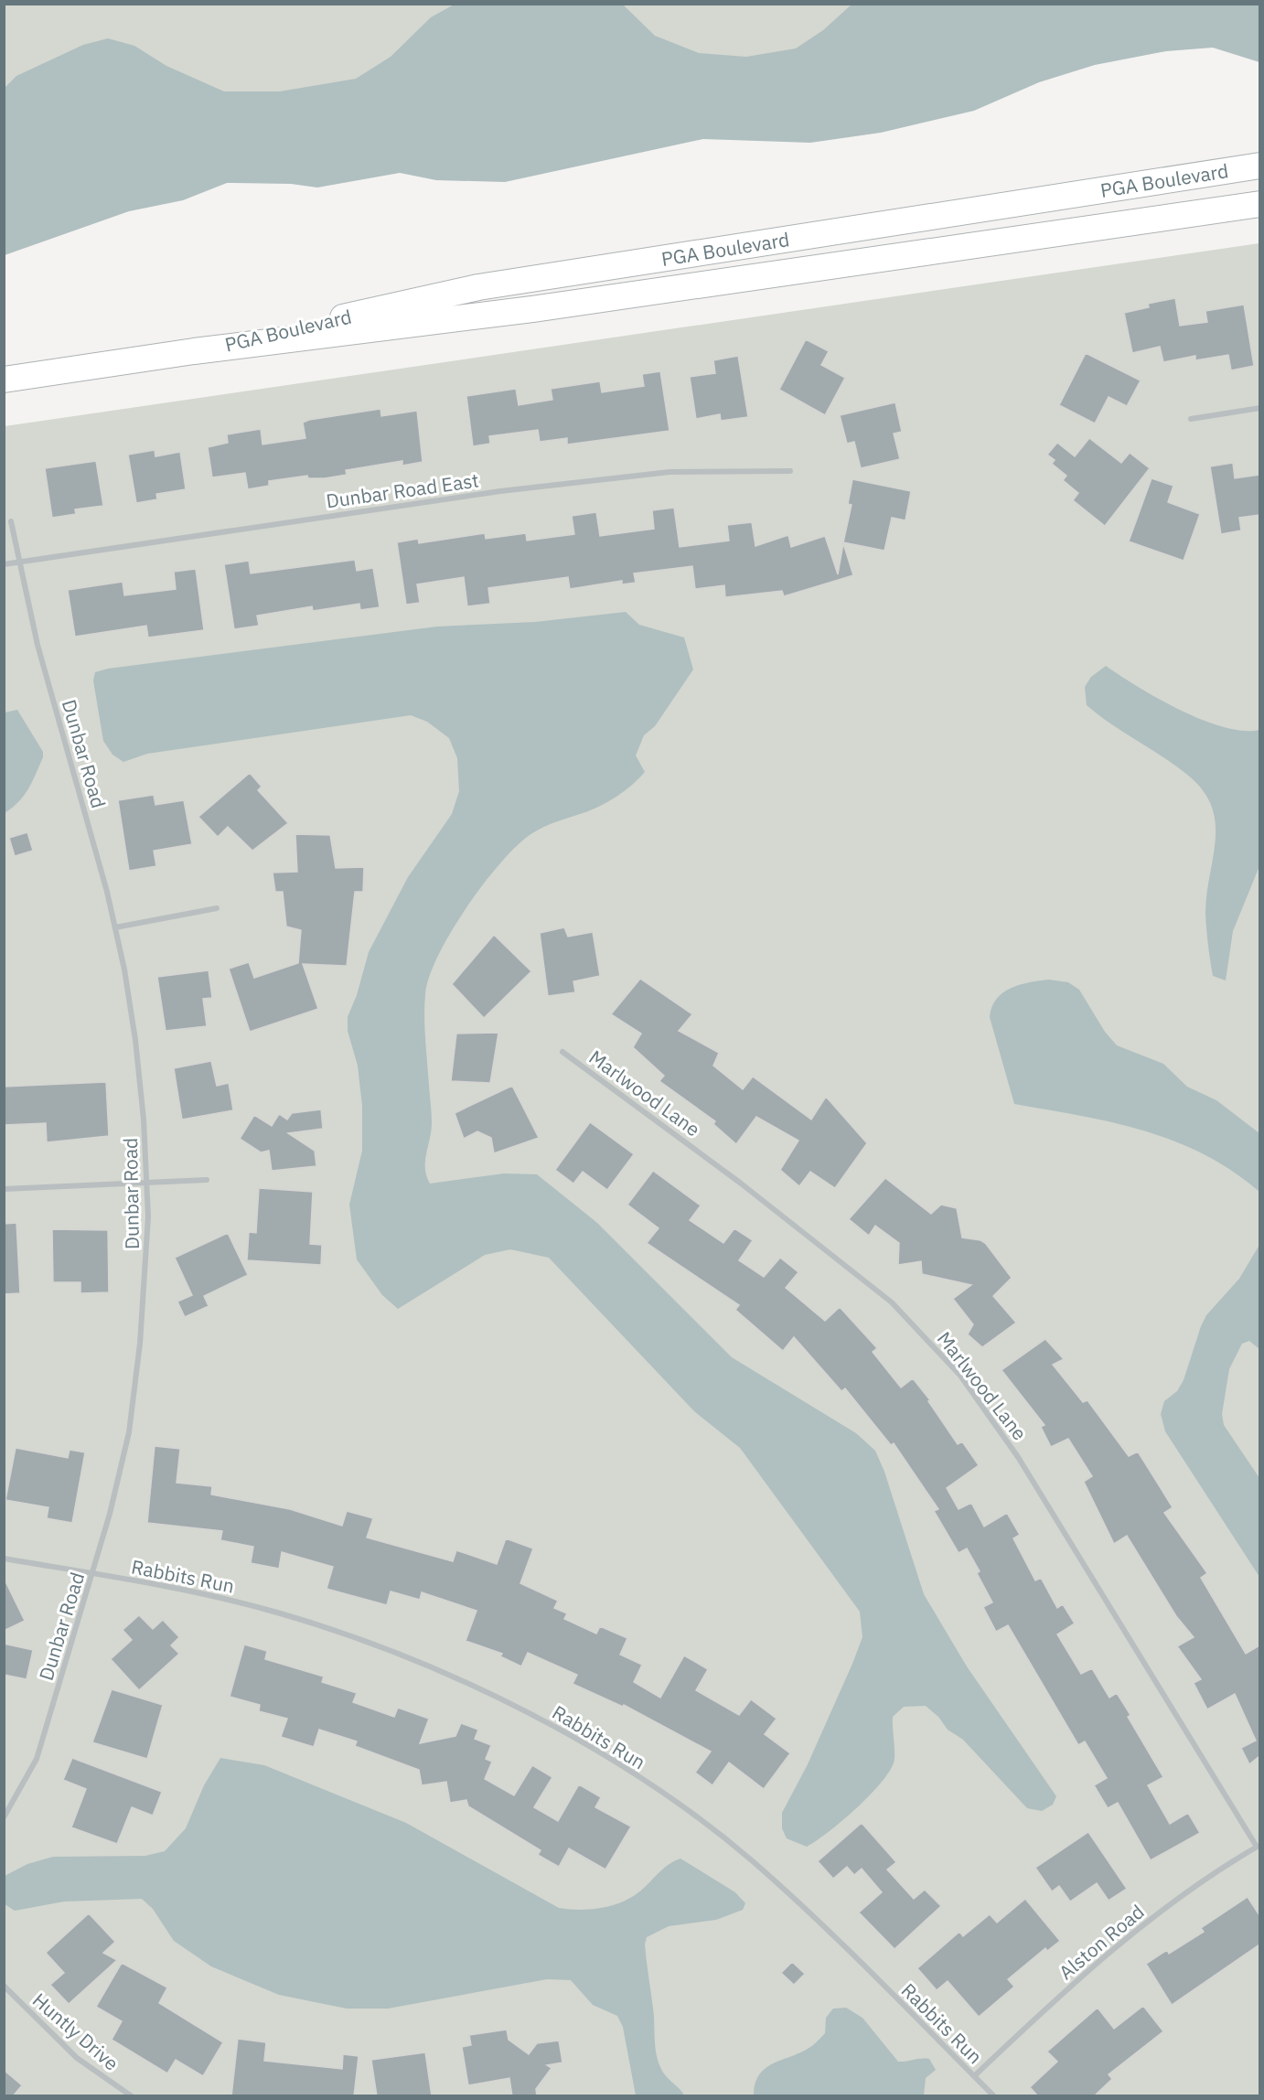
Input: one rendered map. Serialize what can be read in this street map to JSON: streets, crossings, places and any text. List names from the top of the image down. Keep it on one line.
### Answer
{"streets":{"main road":["PGA Boulevard"],"street":["Dunbar Road East","Dunbar Road","Marlwood Lane","Rabbits Run","Alston Road","Huntly Drive"]},"crossings":[["Dunbar Road East","Dunbar Road"],["Dunbar Road","Rabbits Run"],["Marlwood Lane","Alston Road"],["Rabbits Run","Alston Road"]]}
